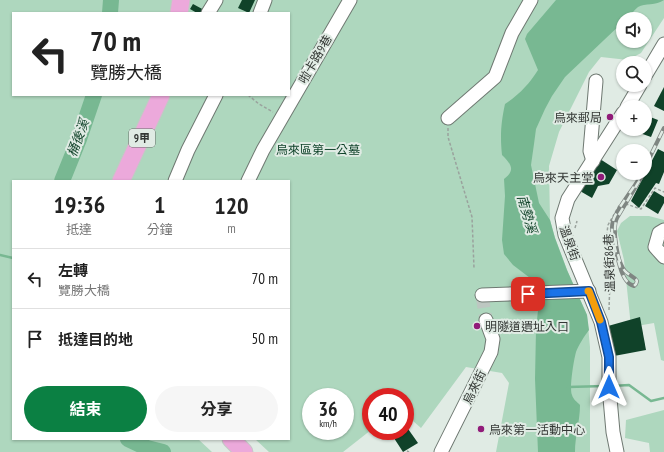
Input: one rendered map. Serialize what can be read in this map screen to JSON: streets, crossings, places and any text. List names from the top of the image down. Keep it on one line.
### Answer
{"streets":{"main road":["9甲"],"street":["啦卡路9巷","溫泉街","烏來街"],"path":["溫泉街86巷"]},"crossings":[["溫泉街","溫泉街86巷"]],"water":["桶後溪","南勢溪"],"parks":["烏來區第一公墓"],"places":["烏來郵局","烏來天主堂","明隧道遺址入口","烏來第一活動中心"],"page":{"map_buttons":["+","−"],"turn":["70 m","覽勝大橋"],"eta":["19:36","抵達","1","分鐘","120","m"],"list":[{"name":"左轉","note":"覽勝大橋","value":"70 m"},{"name":"抵達目的地","value":"50 m"}],"buttons":["結束","分享"],"speed":"36 km/h","limit":"40"}}
